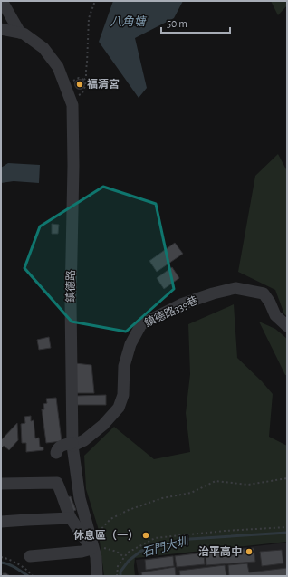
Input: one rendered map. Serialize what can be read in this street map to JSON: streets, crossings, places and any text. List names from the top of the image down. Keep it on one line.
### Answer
{"streets":{"street":["鎮德路","鎮德路339巷"]},"crossings":[["鎮德路","鎮德路339巷"]],"water":["八角塘","石門大圳"],"places":["福清宮","休息區（一）","治平高中"],"scale_bar":"50 m"}
